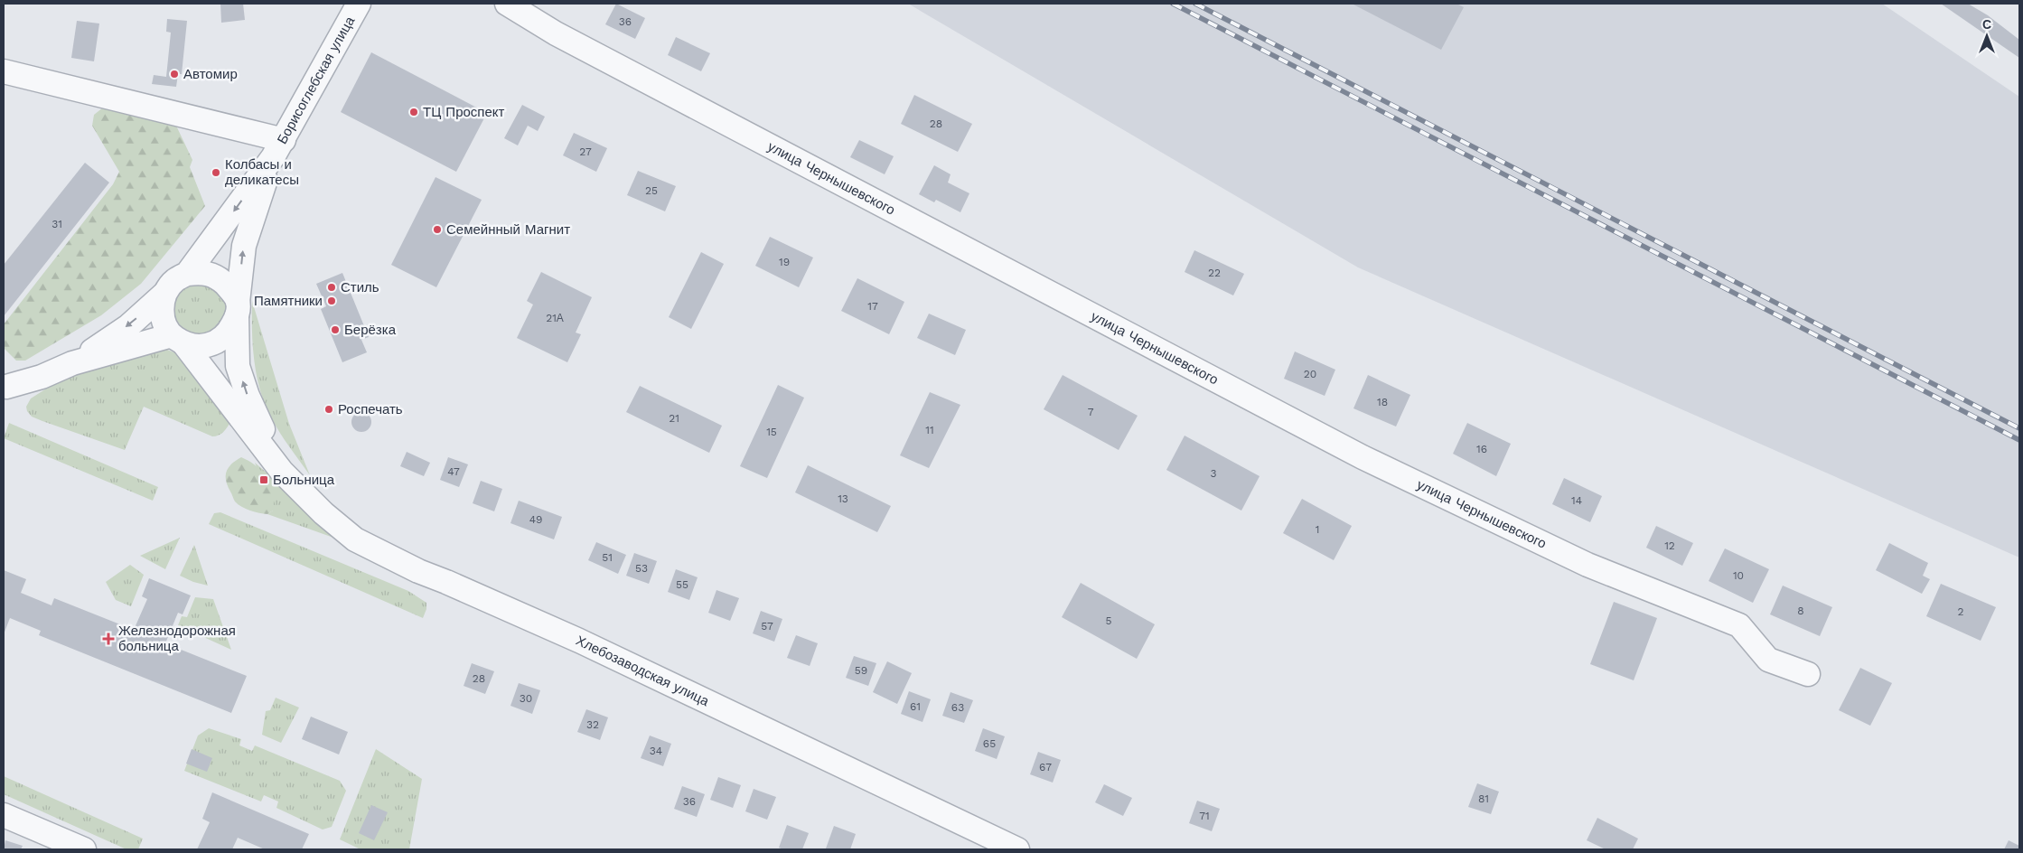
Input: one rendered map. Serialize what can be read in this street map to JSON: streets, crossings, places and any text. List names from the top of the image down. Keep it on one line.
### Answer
{"streets":{"street":["Борисоглебская улица","улица Чернышевского","Хлебозаводская улица"]},"places":{"other":["Автомир","ТЦ Проспект","Колбасы и деликатесы","Семейнный Магнит","Стиль","Памятники","Берёзка","Роспечать"],"transit":["Больница"],"health":["Железнодорожная больница"]},"house_numbers":["36","28","27","25","31","19","22","17","21А","20","18","7","21","11","15","16","47","3","13","14","49","1","12","51","53","10","55","8","2","5","57","59","28","30","61","63","32","65","34","67","81","36","71"],"north":"top"}
